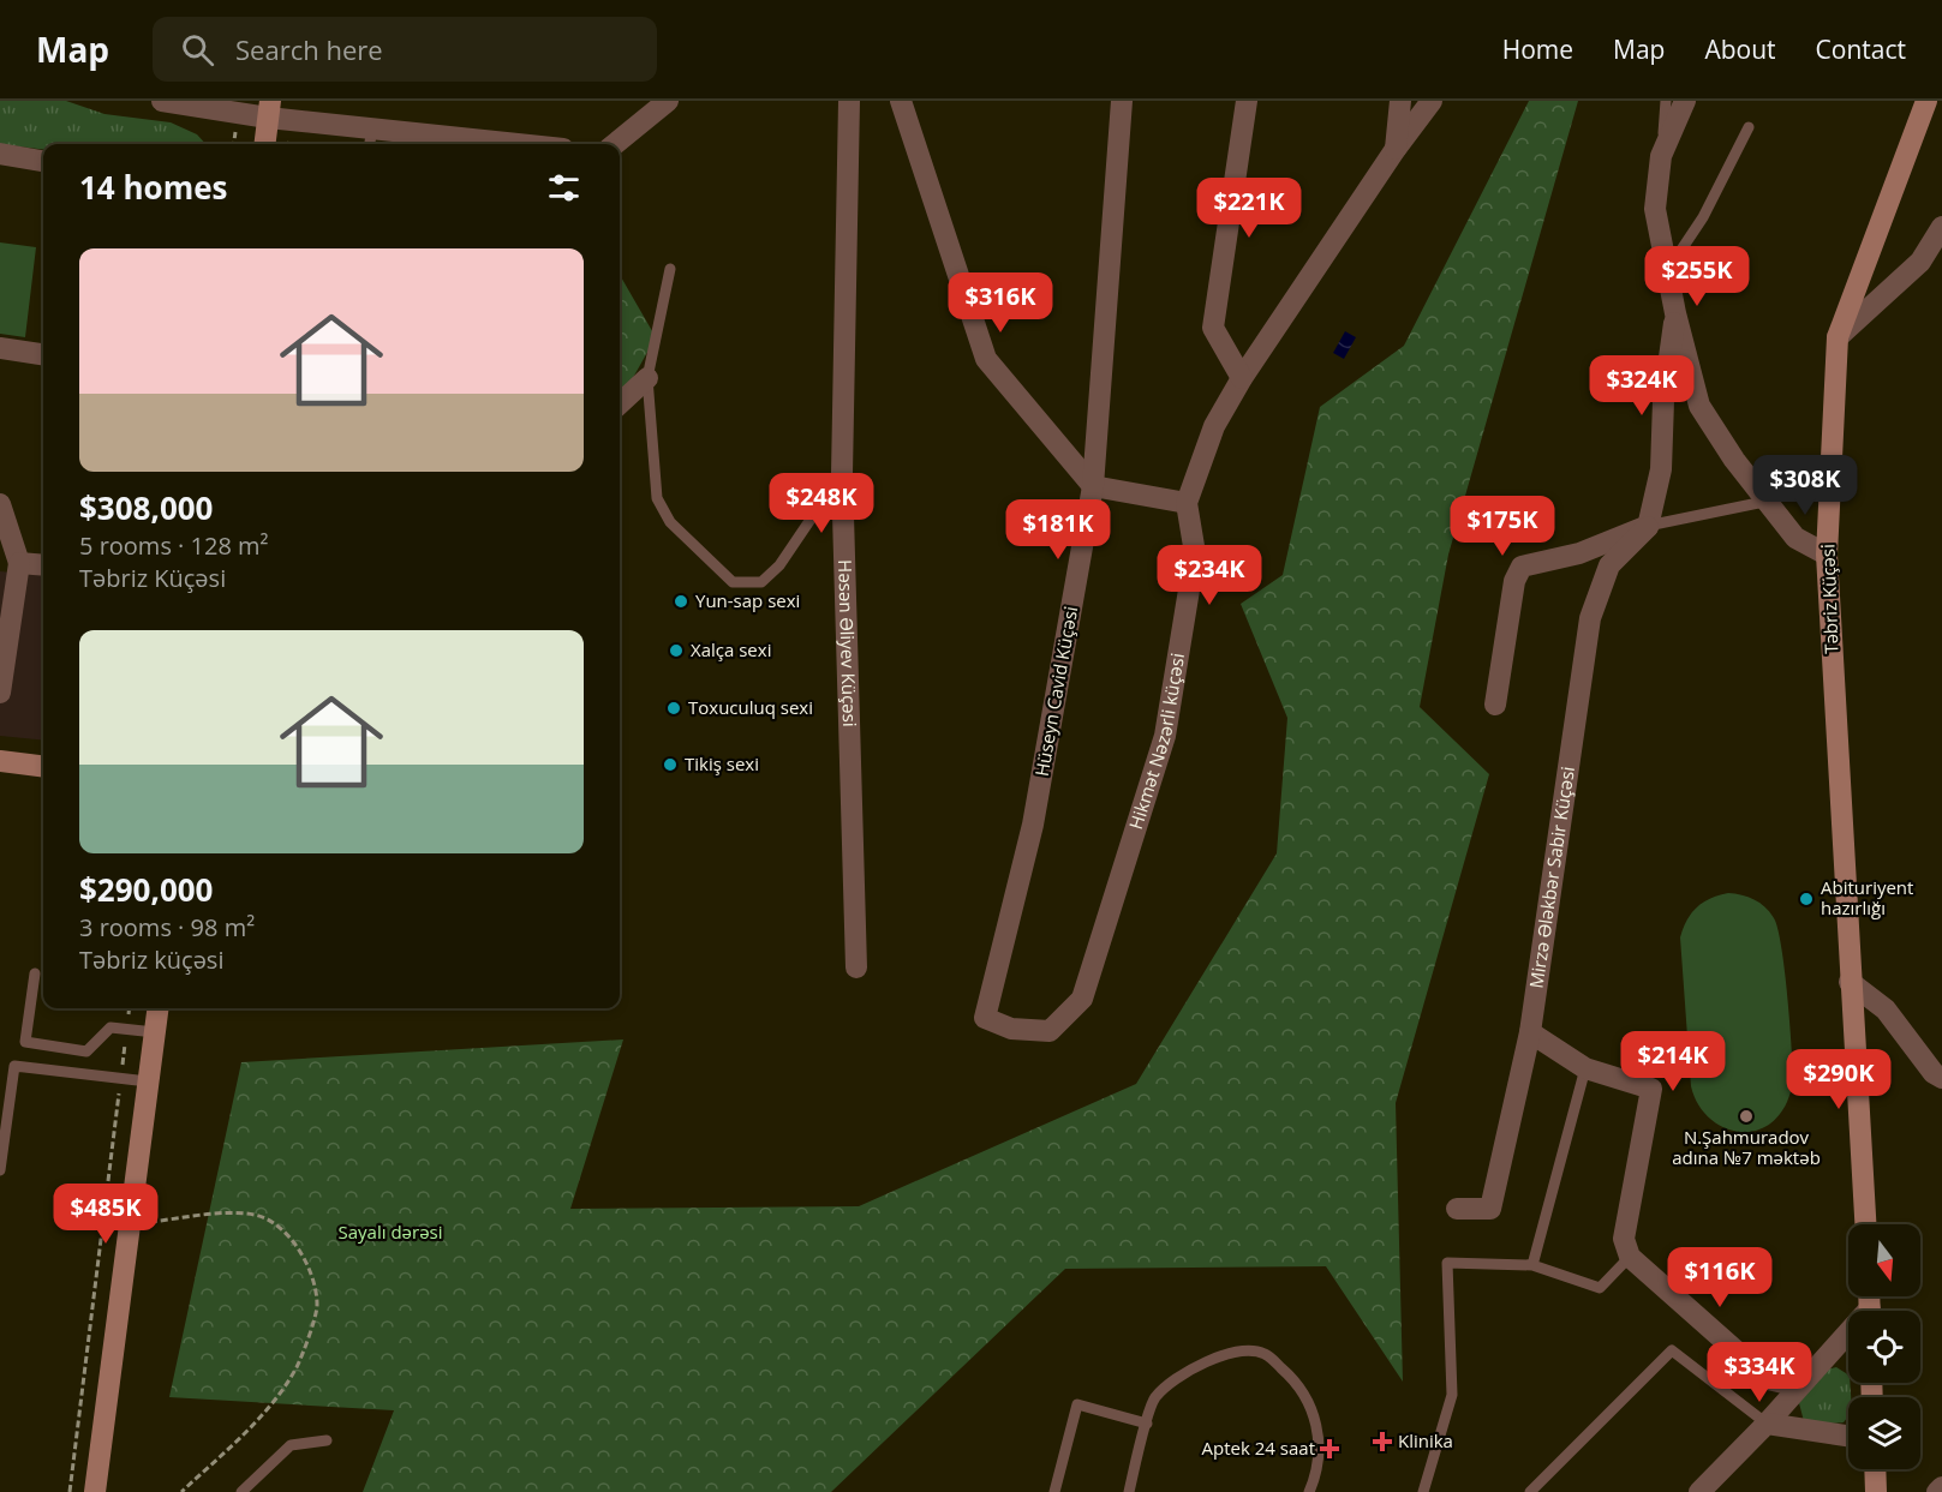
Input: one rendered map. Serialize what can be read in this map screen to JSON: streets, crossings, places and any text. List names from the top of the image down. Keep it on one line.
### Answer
{"streets":{"main road":["Təbriz Küçəsi"],"street":["Həsən Əliyev Küçəsi","Hüseyn Cavid Küçəsi","Hikmət Nəzərli küçəsi","Mirzə Ələkbər Sabir Küçəsi"]},"crossings":[["Hüseyn Cavid Küçəsi","Hikmət Nəzərli küçəsi"]],"parks":["Sayalı dərəsi"],"places":{"other":["Yun-sap sexi","Xalça sexi","Toxuculuq sexi","Tikiş sexi","Abituriyent hazırlığı","N.Şahmuradov adına №7 məktəb"],"health":["Klinika","Aptek 24 saat"]},"north":"bottom","page":{"header":"Map","search":"Search here","nav":["Home","Map","About","Contact"],"heading":"14 homes","price":["$221K","$255K","$316K","$324K","$308K","$248K","$175K","$181K","$234K","$214K","$290K","$485K","$116K","$334K"],"list":[{"name":"$308,000","note":"5 rooms · 128 m² · Təbriz Küçəsi"},{"name":"$290,000","note":"3 rooms · 98 m² · Təbriz küçəsi"}]}}
